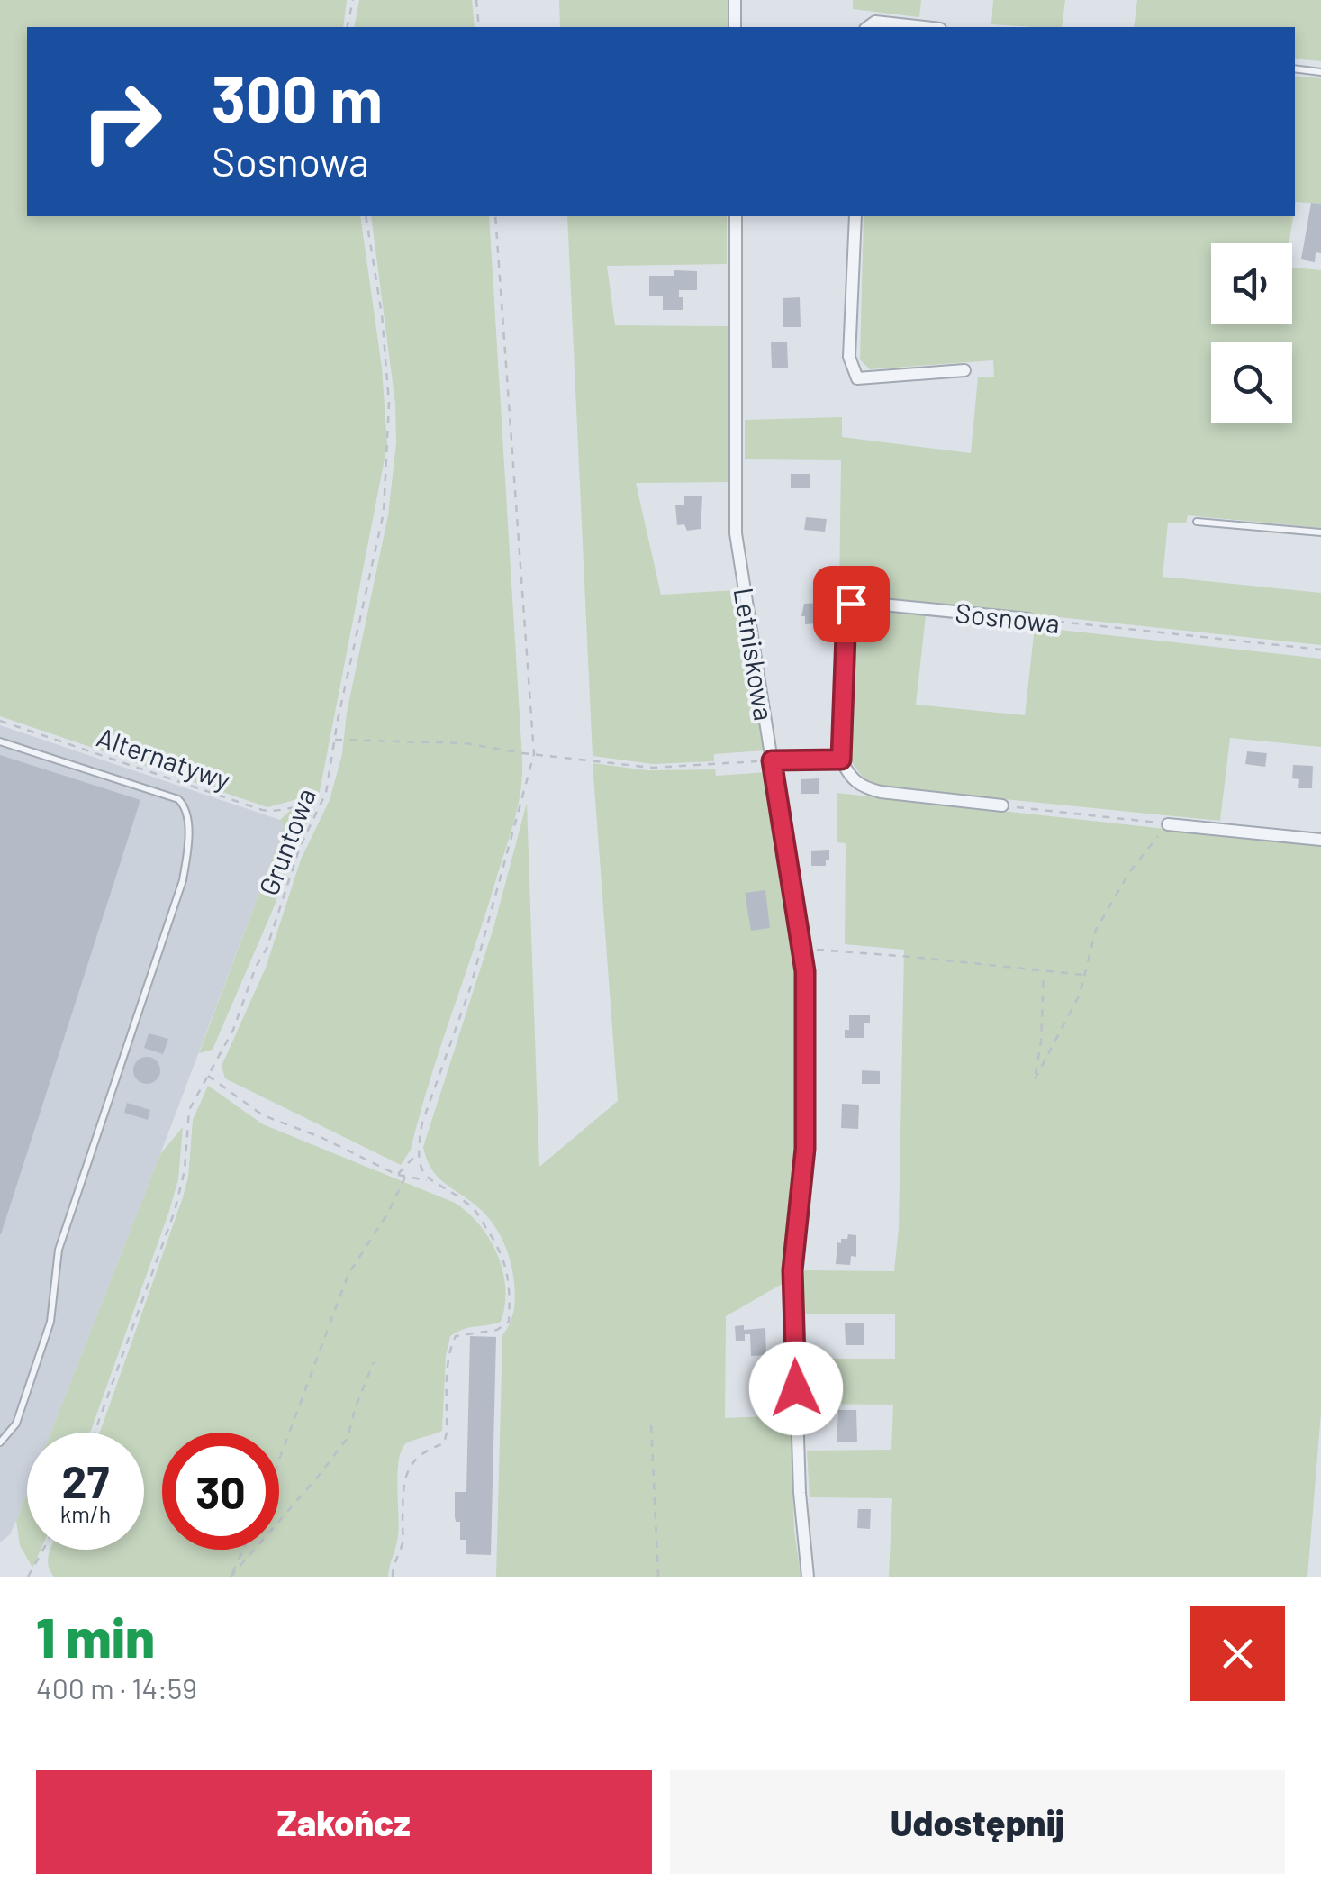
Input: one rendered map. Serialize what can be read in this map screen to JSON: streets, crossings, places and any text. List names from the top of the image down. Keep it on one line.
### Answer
{"streets":{"street":["Sosnowa","Letniskowa"],"path":["Alternatywy","Gruntowa"]},"crossings":[["Alternatywy","Gruntowa"]],"page":{"turn":["300 m","Sosnowa"],"speed":"27 km/h","limit":"30","heading":["1 min","400 m · 14:59"],"buttons":["Zakończ","Udostępnij"]}}
